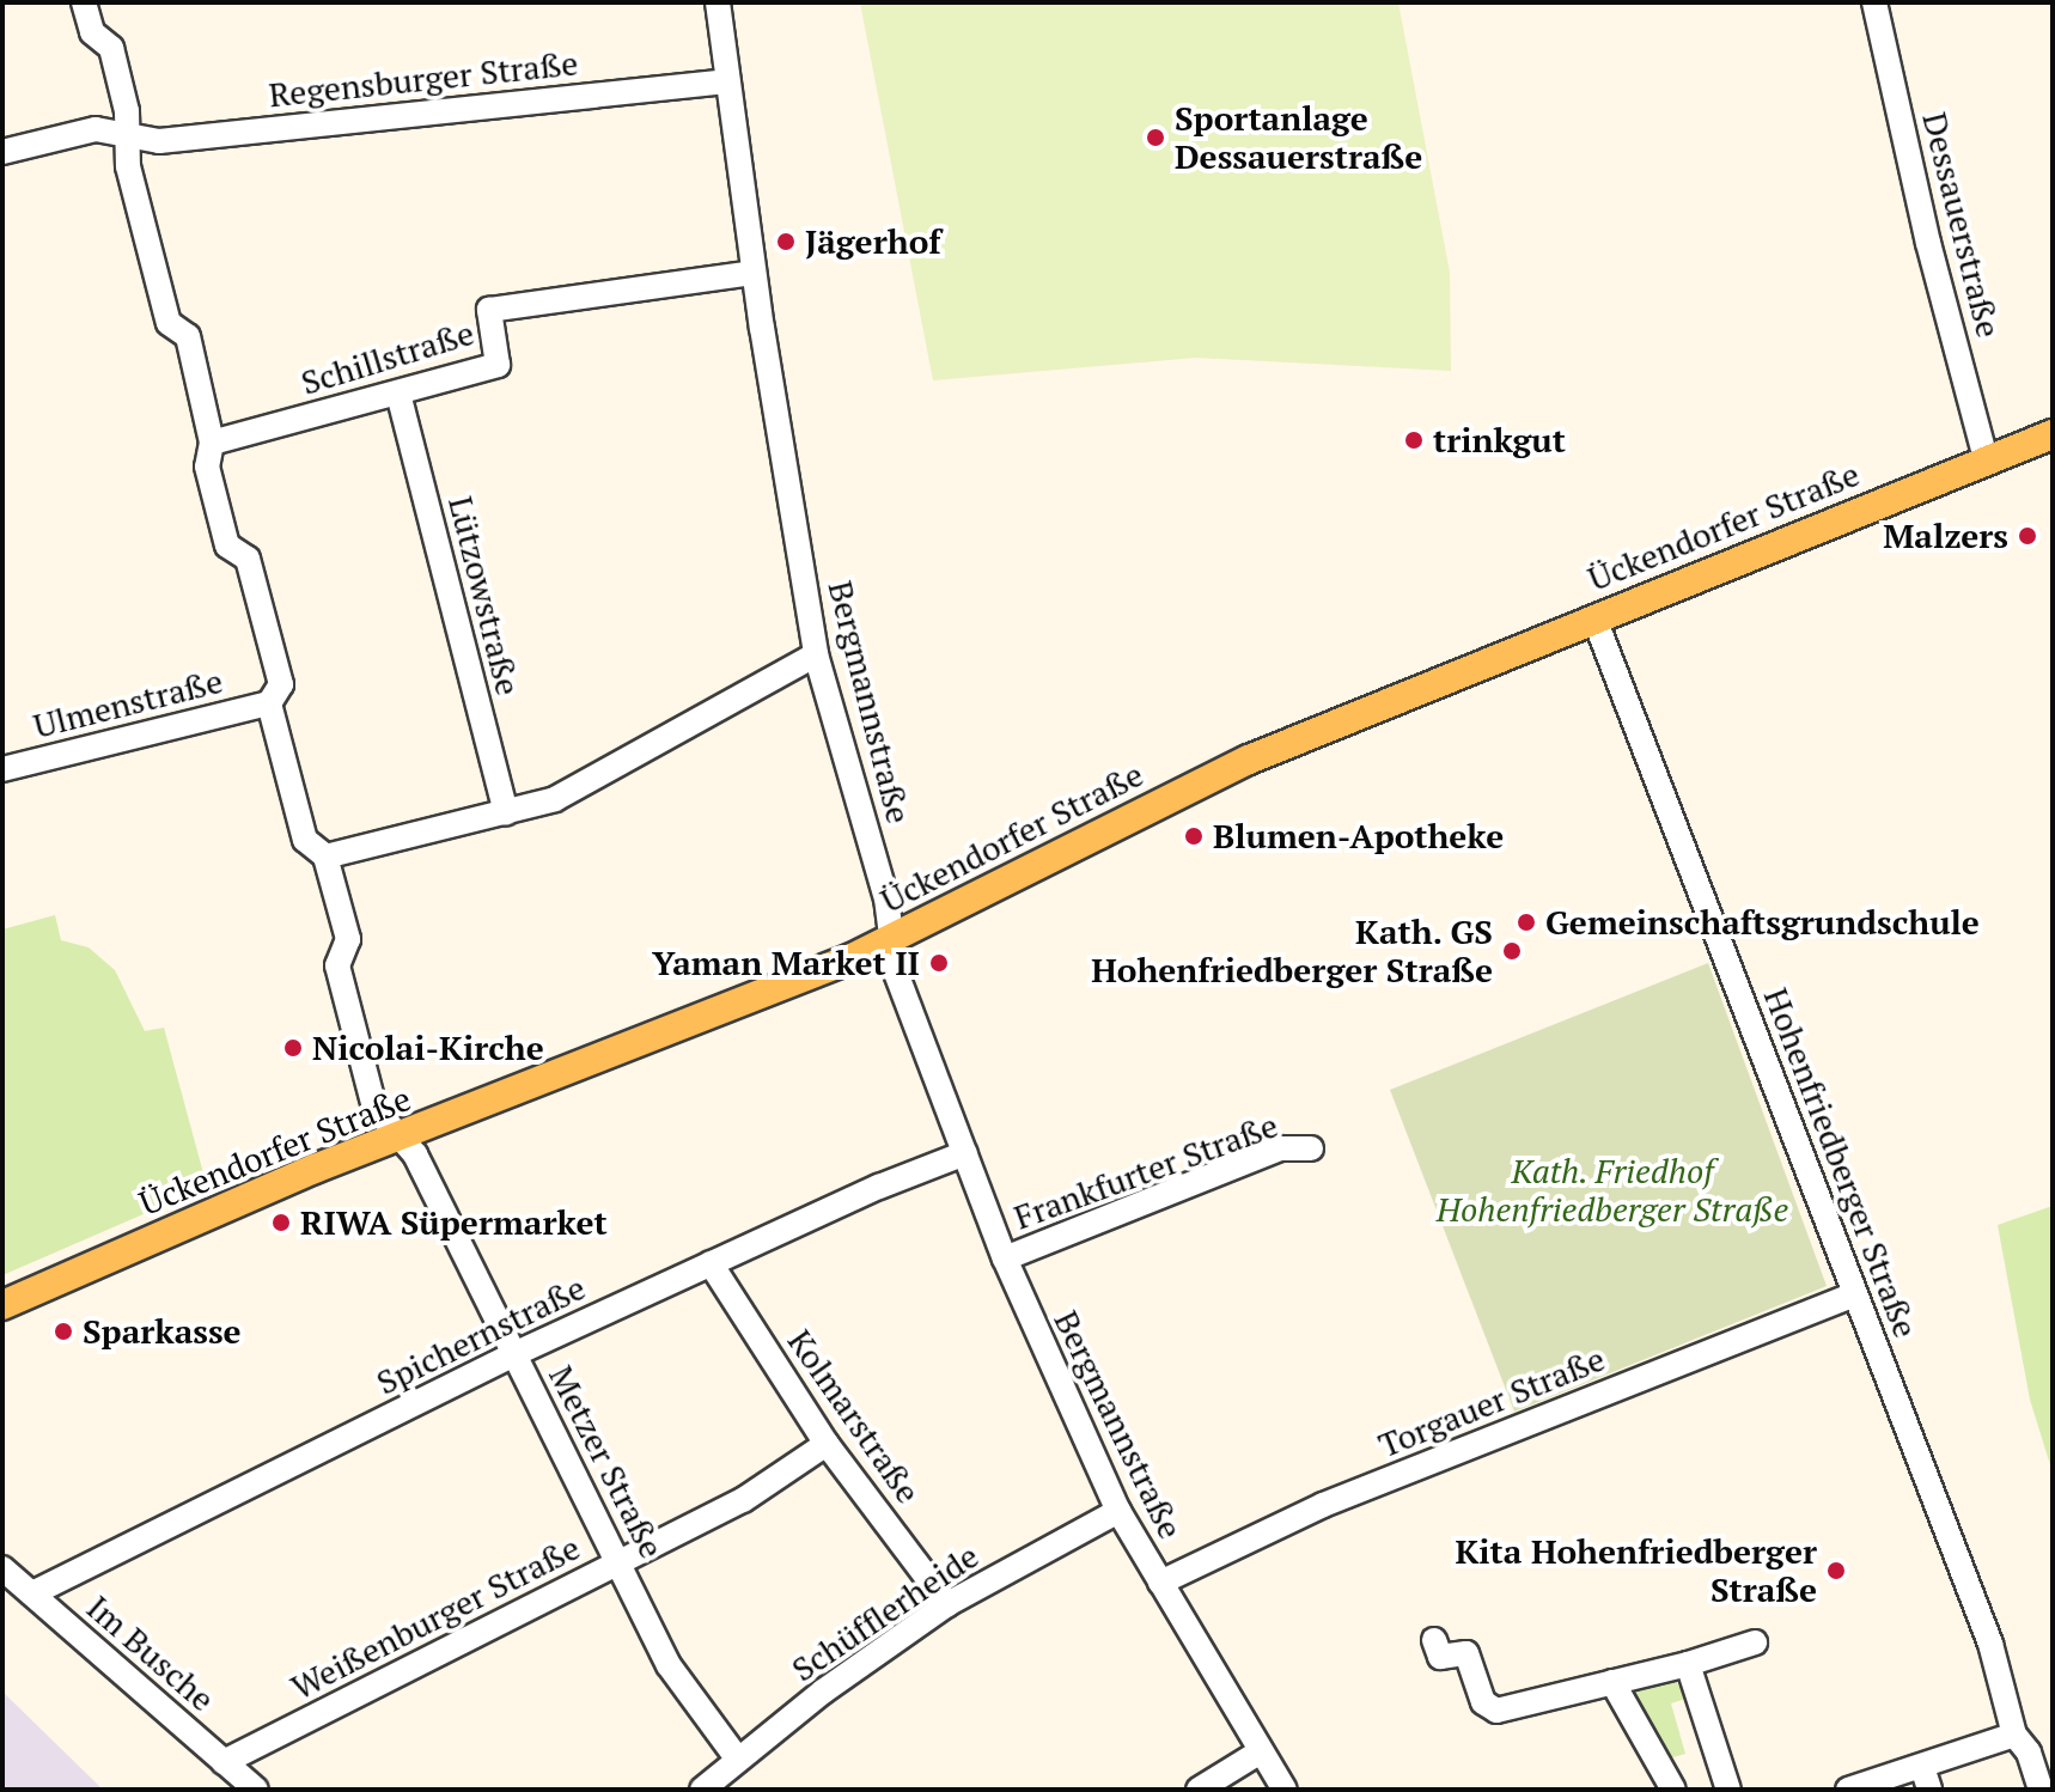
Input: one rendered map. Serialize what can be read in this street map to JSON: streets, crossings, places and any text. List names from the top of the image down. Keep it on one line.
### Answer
{"streets":{"main road":["Ückendorfer Straße"],"street":["Regensburger Straße","Dessauerstraße","Schillstraße","Lützowstraße","Bergmannstraße","Ulmenstraße","Hohenfriedberger Straße","Frankfurter Straße","Spichernstraße","Torgauer Straße","Kolmarstraße","Metzer Straße","Schüfflerheide","Weißenburger Straße","Im Busche"]},"crossings":[["Regensburger Straße","Bergmannstraße"],["Dessauerstraße","Ückendorfer Straße"],["Schillstraße","Lützowstraße"],["Schillstraße","Bergmannstraße"],["Ückendorfer Straße","Bergmannstraße"],["Ückendorfer Straße","Hohenfriedberger Straße"],["Ückendorfer Straße","Metzer Straße"],["Bergmannstraße","Frankfurter Straße"],["Bergmannstraße","Spichernstraße"],["Bergmannstraße","Torgauer Straße"],["Bergmannstraße","Schüfflerheide"],["Ulmenstraße","Metzer Straße"],["Hohenfriedberger Straße","Torgauer Straße"],["Spichernstraße","Kolmarstraße"],["Spichernstraße","Metzer Straße"],["Spichernstraße","Im Busche"],["Kolmarstraße","Schüfflerheide"],["Kolmarstraße","Weißenburger Straße"],["Metzer Straße","Schüfflerheide"],["Metzer Straße","Weißenburger Straße"],["Weißenburger Straße","Im Busche"]],"parks":["Kath. Friedhof Hohenfriedberger Straße"],"places":["Sportanlage Dessauerstraße","Jägerhof","trinkgut","Malzers","Blumen-Apotheke","Gemeinschaftsgrundschule","Kath. GS Hohenfriedberger Straße","Yaman Market II","Nicolai-Kirche","RIWA Süpermarket","Sparkasse","Kita Hohenfriedberger Straße"]}
